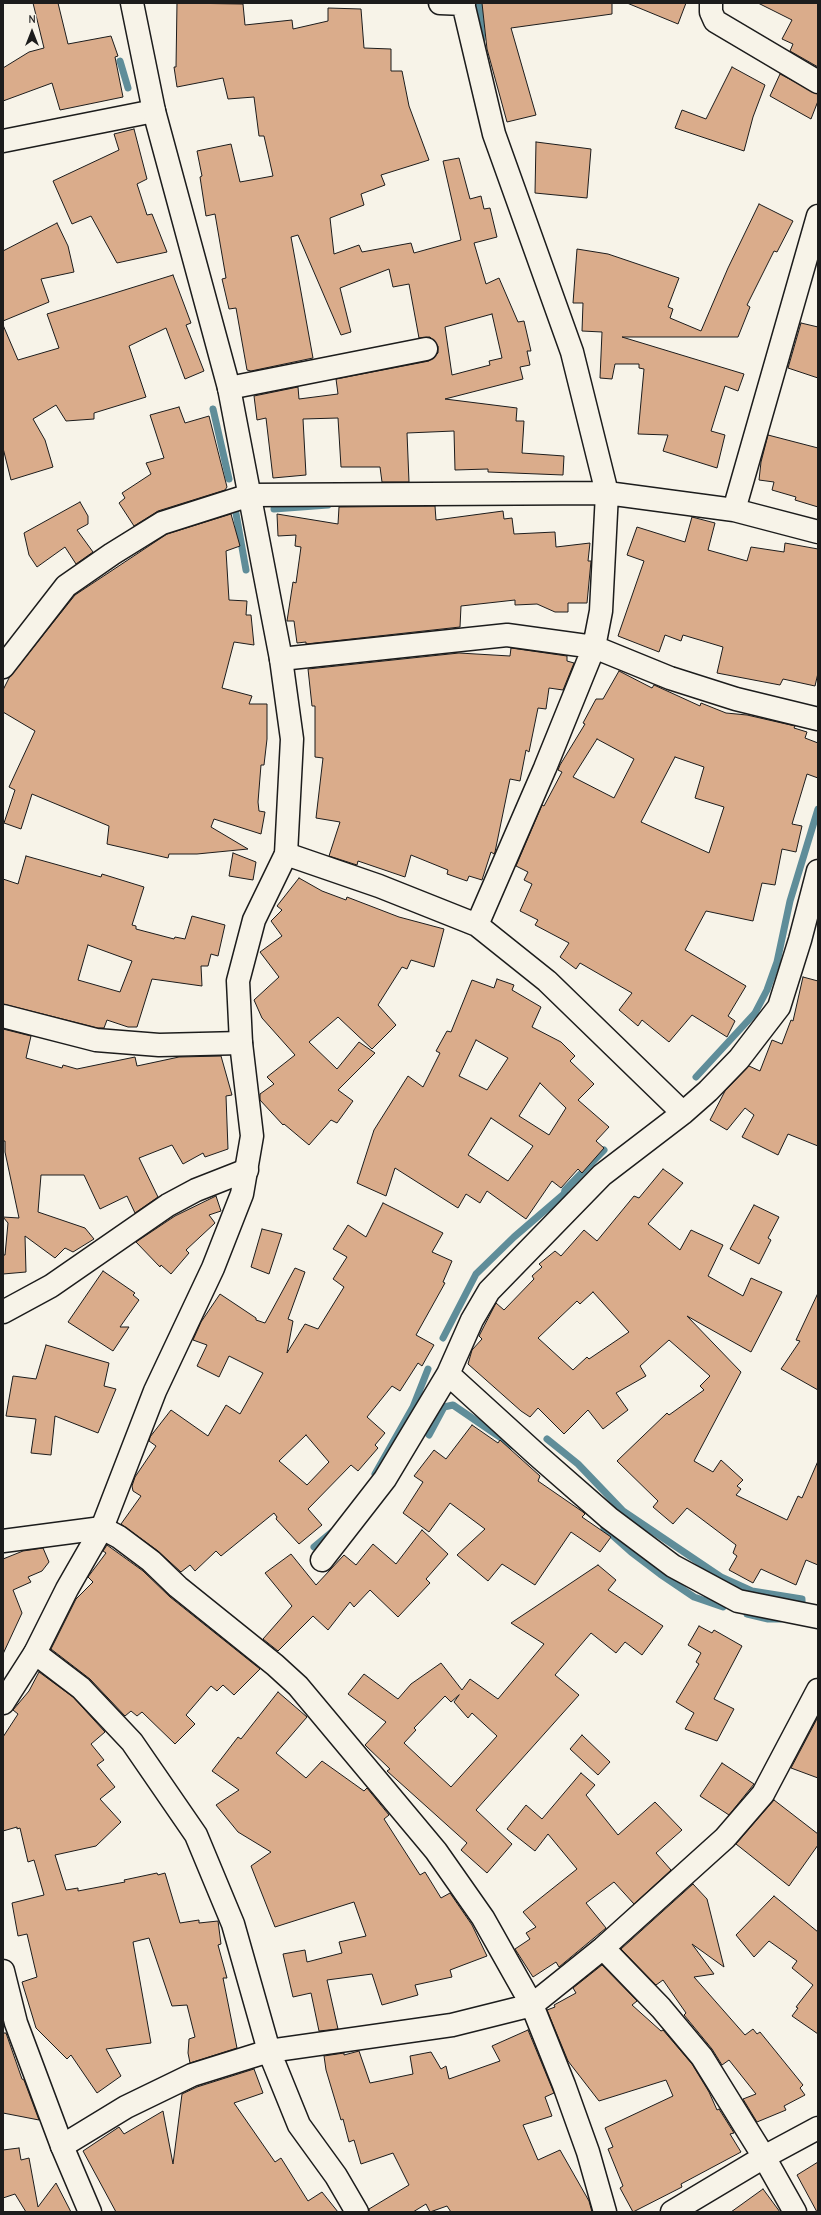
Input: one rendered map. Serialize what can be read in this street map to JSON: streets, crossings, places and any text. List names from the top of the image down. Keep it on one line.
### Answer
{"north":"top"}
